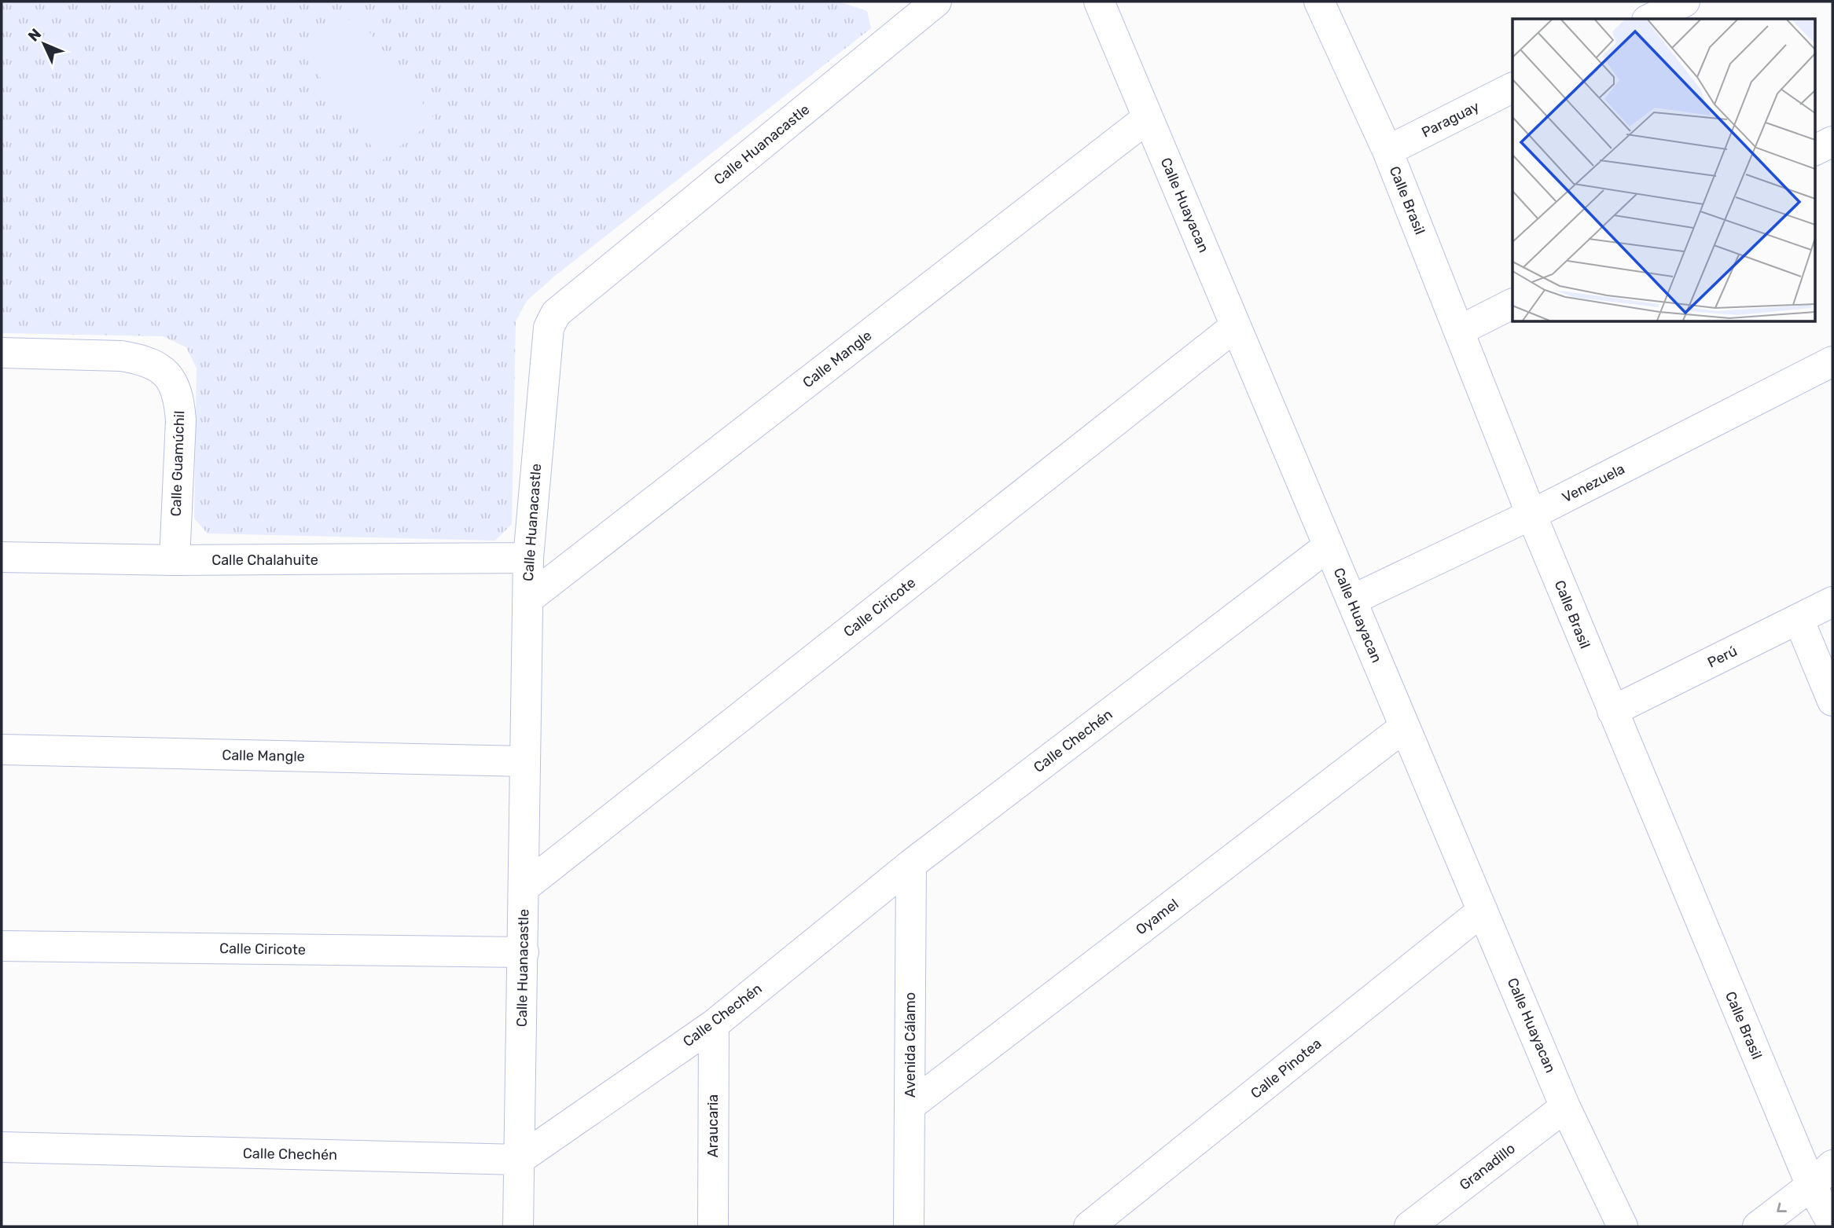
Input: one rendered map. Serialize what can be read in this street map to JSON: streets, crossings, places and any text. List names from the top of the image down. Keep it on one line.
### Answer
{"streets":{"street":["Paraguay","Calle Huanacastle","Calle Brasil","Calle Huayacan","Calle Mangle","Calle Guamúchil","Venezuela","Calle Chalahuite","Calle Ciricote","Perú","Calle Chechén","Oyamel","Avenida Cálamo","Calle Pinotea","Araucaria","Granadillo"]},"crossings":[["Paraguay","Calle Brasil"],["Calle Huanacastle","Calle Mangle"],["Calle Huanacastle","Calle Chalahuite"],["Calle Huanacastle","Calle Ciricote"],["Calle Huanacastle","Calle Chechén"],["Calle Brasil","Venezuela"],["Calle Brasil","Perú"],["Calle Huayacan","Calle Mangle"],["Calle Huayacan","Venezuela"],["Calle Huayacan","Calle Ciricote"],["Calle Huayacan","Calle Chechén"],["Calle Huayacan","Oyamel"],["Calle Huayacan","Calle Pinotea"],["Calle Huayacan","Granadillo"],["Calle Guamúchil","Calle Chalahuite"],["Calle Chechén","Avenida Cálamo"],["Calle Chechén","Araucaria"],["Oyamel","Avenida Cálamo"]],"north":"top left"}
